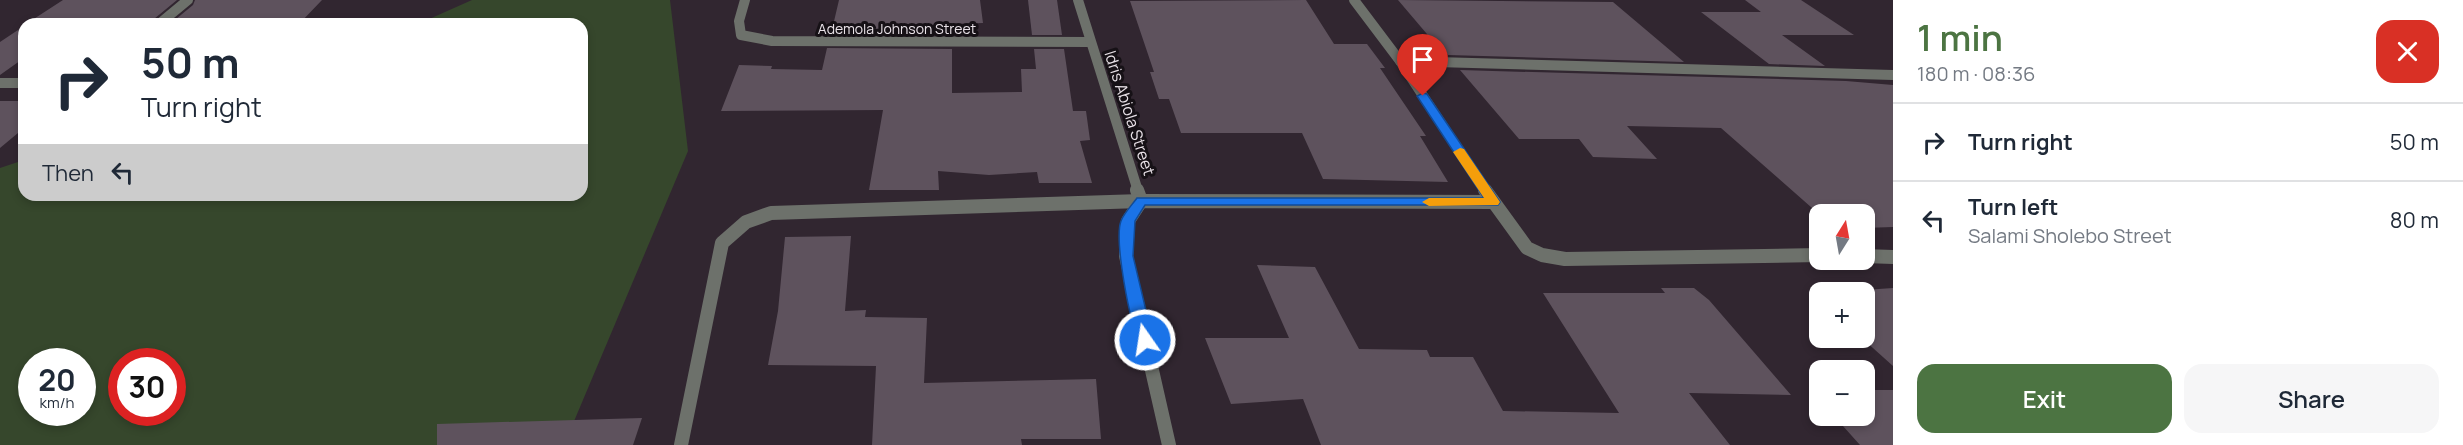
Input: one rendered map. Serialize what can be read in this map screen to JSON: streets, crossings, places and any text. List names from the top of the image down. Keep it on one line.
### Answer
{"streets":{"street":["Ademola Johnson Street","Idris Abiola Street"]},"crossings":[["Ademola Johnson Street","Idris Abiola Street"]],"north":"top","page":{"heading":["1 min","180 m · 08:36"],"turn":["50 m","Turn right"],"list":[{"name":"Turn right","value":"50 m"},{"name":"Turn left","note":"Salami Sholebo Street","value":"80 m"}],"then":"Then","map_buttons":["+","−"],"speed":"20 km/h","limit":"30","buttons":["Exit","Share"]}}
